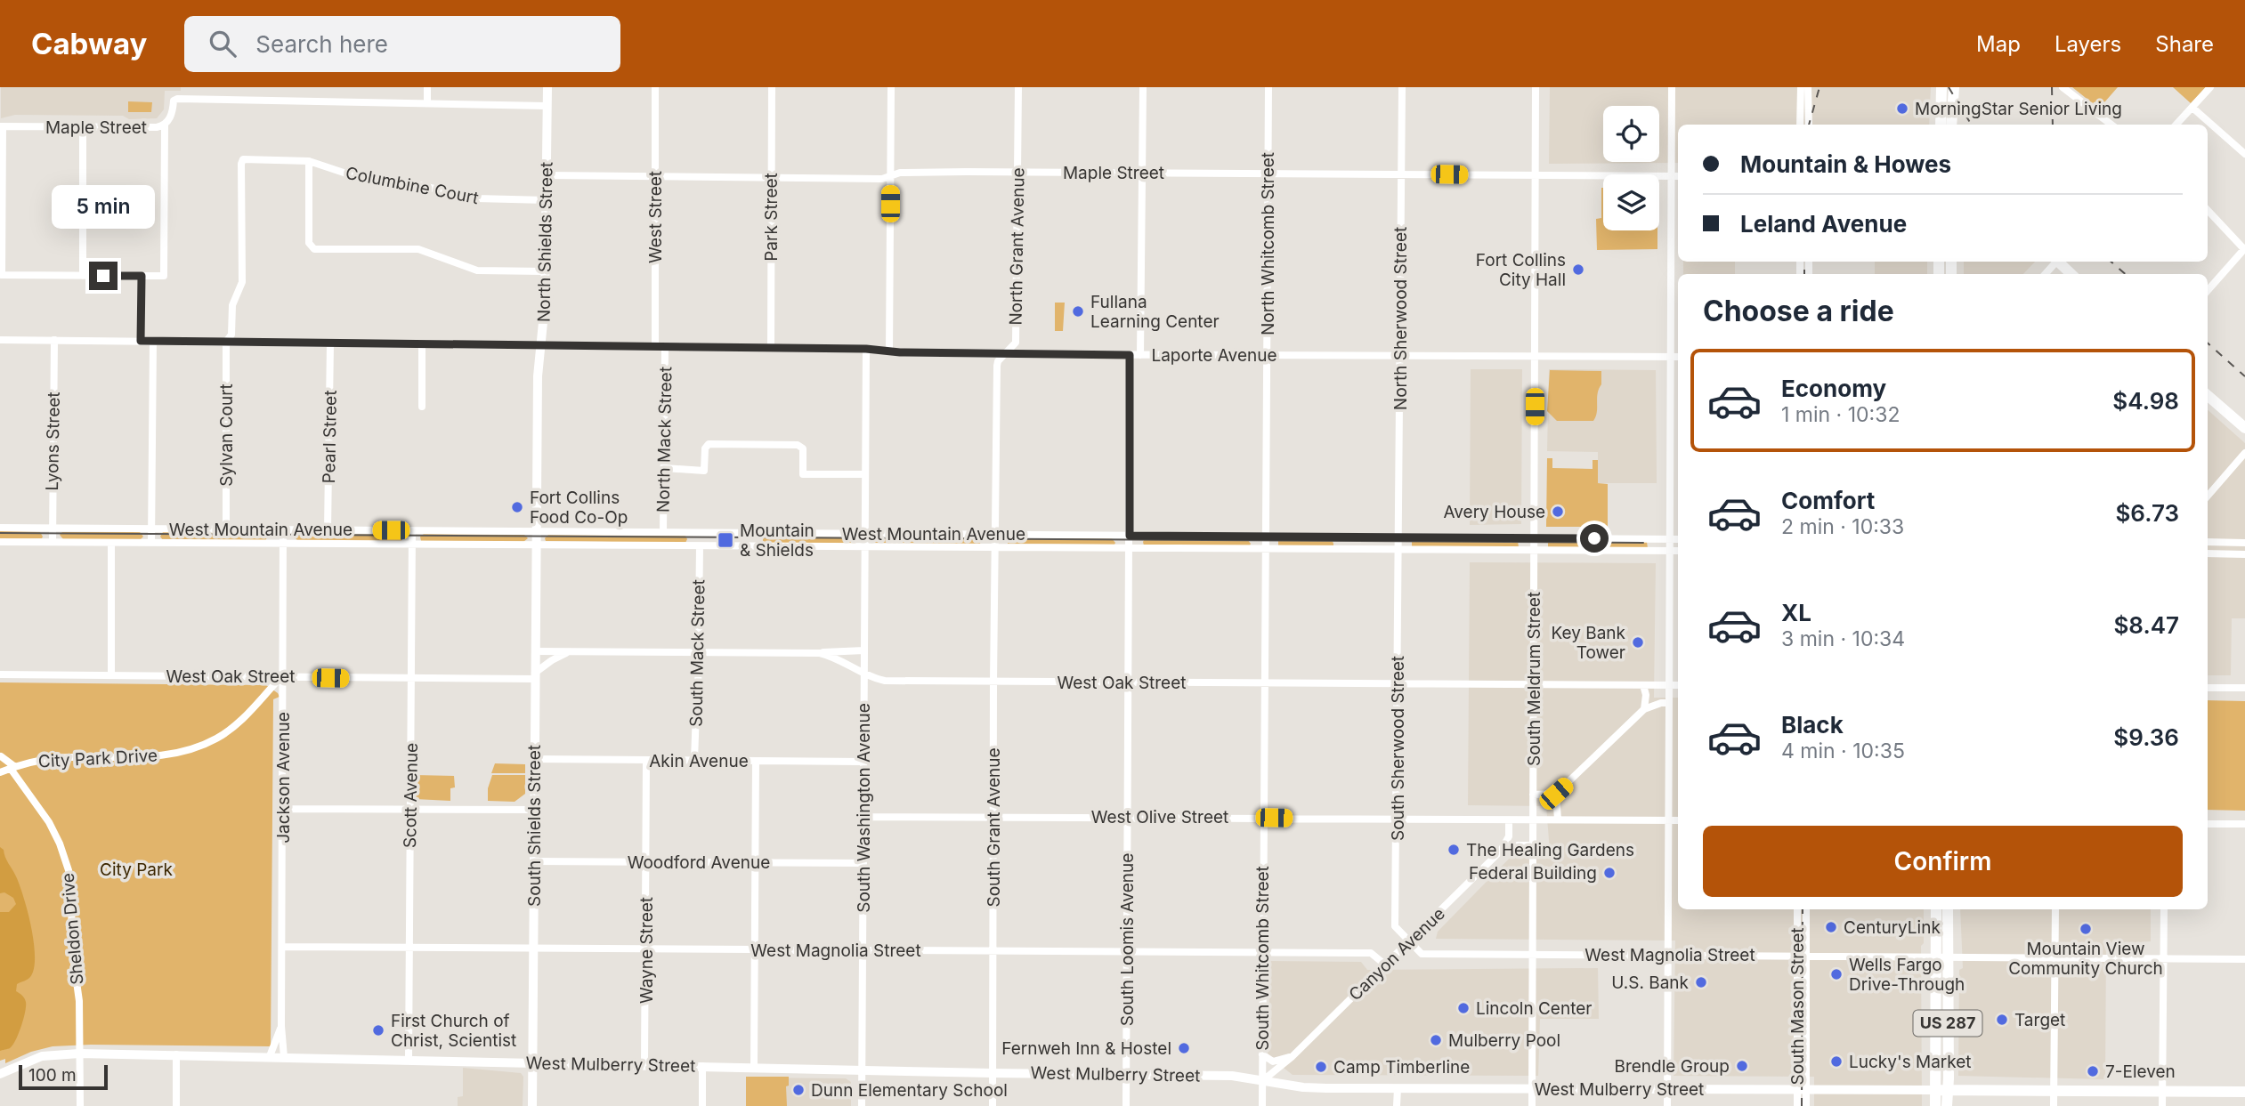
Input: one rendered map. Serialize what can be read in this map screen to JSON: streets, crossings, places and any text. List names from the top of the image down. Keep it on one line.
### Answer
{"streets":{"highway":["US 287"],"main road":["North Shields Street","South Shields Street","West Mulberry Street"],"street":["Maple Street","Columbine Court","West Street","Park Street","North Whitcomb Street","North Grant Avenue","North Sherwood Street","Laporte Avenue","Sylvan Court","Pearl Street","North Mack Street","Lyons Street","West Mountain Avenue","South Mack Street","West Oak Street","South Meldrum Street","South Sherwood Street","City Park Drive","Akin Avenue","Jackson Avenue","Scott Avenue","South Washington Avenue","West Olive Street","South Grant Avenue","Woodford Avenue","Sheldon Drive","South Loomis Avenue","Wayne Street","West Magnolia Street","Canyon Avenue","South Whitcomb Street","South Mason Street"]},"crossings":[["Maple Street","West Street"],["Maple Street","Park Street"],["Maple Street","North Shields Street"],["Maple Street","North Whitcomb Street"],["Maple Street","North Grant Avenue"],["Maple Street","North Sherwood Street"],["Maple Street","South Meldrum Street"],["Columbine Court","North Shields Street"],["Columbine Court","Laporte Avenue"],["Columbine Court","Sylvan Court"],["West Street","Laporte Avenue"],["Park Street","Laporte Avenue"],["North Shields Street","Laporte Avenue"],["North Shields Street","West Mountain Avenue"],["North Shields Street","South Shields Street"],["North Whitcomb Street","Laporte Avenue"],["North Whitcomb Street","West Mountain Avenue"],["North Whitcomb Street","South Whitcomb Street"],["North Grant Avenue","Laporte Avenue"],["North Grant Avenue","West Mountain Avenue"],["North Grant Avenue","South Grant Avenue"],["North Sherwood Street","Laporte Avenue"],["North Sherwood Street","West Mountain Avenue"],["North Sherwood Street","South Sherwood Street"],["Laporte Avenue","Sylvan Court"],["Laporte Avenue","Pearl Street"],["Laporte Avenue","North Mack Street"],["Laporte Avenue","Lyons Street"],["Laporte Avenue","South Meldrum Street"],["Laporte Avenue","South Washington Avenue"],["Laporte Avenue","South Loomis Avenue"],["Sylvan Court","West Mountain Avenue"],["Pearl Street","West Mountain Avenue"],["North Mack Street","West Mountain Avenue"],["Lyons Street","West Mountain Avenue"],["West Mountain Avenue","South Mack Street"],["West Mountain Avenue","South Meldrum Street"],["West Mountain Avenue","South Sherwood Street"],["West Mountain Avenue","Jackson Avenue"],["West Mountain Avenue","Scott Avenue"],["West Mountain Avenue","South Washington Avenue"],["West Mountain Avenue","South Shields Street"],["West Mountain Avenue","South Grant Avenue"],["West Mountain Avenue","South Loomis Avenue"],["West Mountain Avenue","South Whitcomb Street"],["South Mack Street","West Oak Street"],["South Mack Street","Akin Avenue"],["West Oak Street","South Meldrum Street"],["West Oak Street","South Sherwood Street"],["West Oak Street","City Park Drive"],["West Oak Street","Jackson Avenue"],["West Oak Street","Scott Avenue"],["West Oak Street","South Washington Avenue"],["West Oak Street","South Shields Street"],["West Oak Street","South Grant Avenue"],["West Oak Street","South Loomis Avenue"],["West Oak Street","South Whitcomb Street"],["South Meldrum Street","West Olive Street"],["South Meldrum Street","West Magnolia Street"],["South Meldrum Street","West Mulberry Street"],["South Sherwood Street","West Olive Street"],["South Sherwood Street","West Magnolia Street"],["South Sherwood Street","Canyon Avenue"],["City Park Drive","Jackson Avenue"],["City Park Drive","Sheldon Drive"],["Akin Avenue","South Washington Avenue"],["Akin Avenue","South Shields Street"],["Akin Avenue","Wayne Street"],["Jackson Avenue","West Magnolia Street"],["Jackson Avenue","West Mulberry Street"],["Scott Avenue","West Magnolia Street"],["Scott Avenue","West Mulberry Street"],["South Washington Avenue","West Olive Street"],["South Washington Avenue","Woodford Avenue"],["South Washington Avenue","West Magnolia Street"],["South Washington Avenue","West Mulberry Street"],["West Olive Street","South Grant Avenue"],["West Olive Street","South Loomis Avenue"],["West Olive Street","Canyon Avenue"],["West Olive Street","South Whitcomb Street"],["South Shields Street","Woodford Avenue"],["South Shields Street","West Magnolia Street"],["South Shields Street","West Mulberry Street"],["South Grant Avenue","West Magnolia Street"],["South Grant Avenue","West Mulberry Street"],["Woodford Avenue","Wayne Street"],["Sheldon Drive","West Mulberry Street"],["South Loomis Avenue","West Magnolia Street"],["South Loomis Avenue","West Mulberry Street"],["Wayne Street","West Magnolia Street"],["Wayne Street","West Mulberry Street"],["West Magnolia Street","Canyon Avenue"],["West Magnolia Street","South Whitcomb Street"],["West Magnolia Street","South Mason Street"],["West Magnolia Street","US 287"],["Canyon Avenue","South Whitcomb Street"],["Canyon Avenue","West Mulberry Street"],["South Whitcomb Street","West Mulberry Street"],["South Mason Street","West Mulberry Street"],["US 287","West Mulberry Street"]],"parks":["City Park"],"places":{"other":["MorningStar Senior Living","Fort Collins City Hall","Fullana Learning Center","Fort Collins Food Co-Op","Avery House","Key Bank Tower","The Healing Gardens","Federal Building","CenturyLink","Mountain View Community Church","Wells Fargo Drive-Through","U.S. Bank","Lincoln Center","Target","First Church of Christ, Scientist","Mulberry Pool","Fernweh Inn & Hostel","Lucky's Market","Brendle Group","Camp Timberline","7-Eleven","Dunn Elementary School"],"transit":["Mountain & Shields"]},"scale_bar":"100 m","page":{"header":"Cabway","search":"Search here","nav":["Map","Layers","Share"],"banner":["Mountain & Howes","Leland Avenue"],"bubble":"5 min","heading":"Choose a ride","list":[{"name":"Economy","note":"1 min · 10:32","value":"$4.98"},{"name":"Comfort","note":"2 min · 10:33","value":"$6.73"},{"name":"XL","note":"3 min · 10:34","value":"$8.47"},{"name":"Black","note":"4 min · 10:35","value":"$9.36"}],"buttons":"Confirm","scale":"100 m"}}
